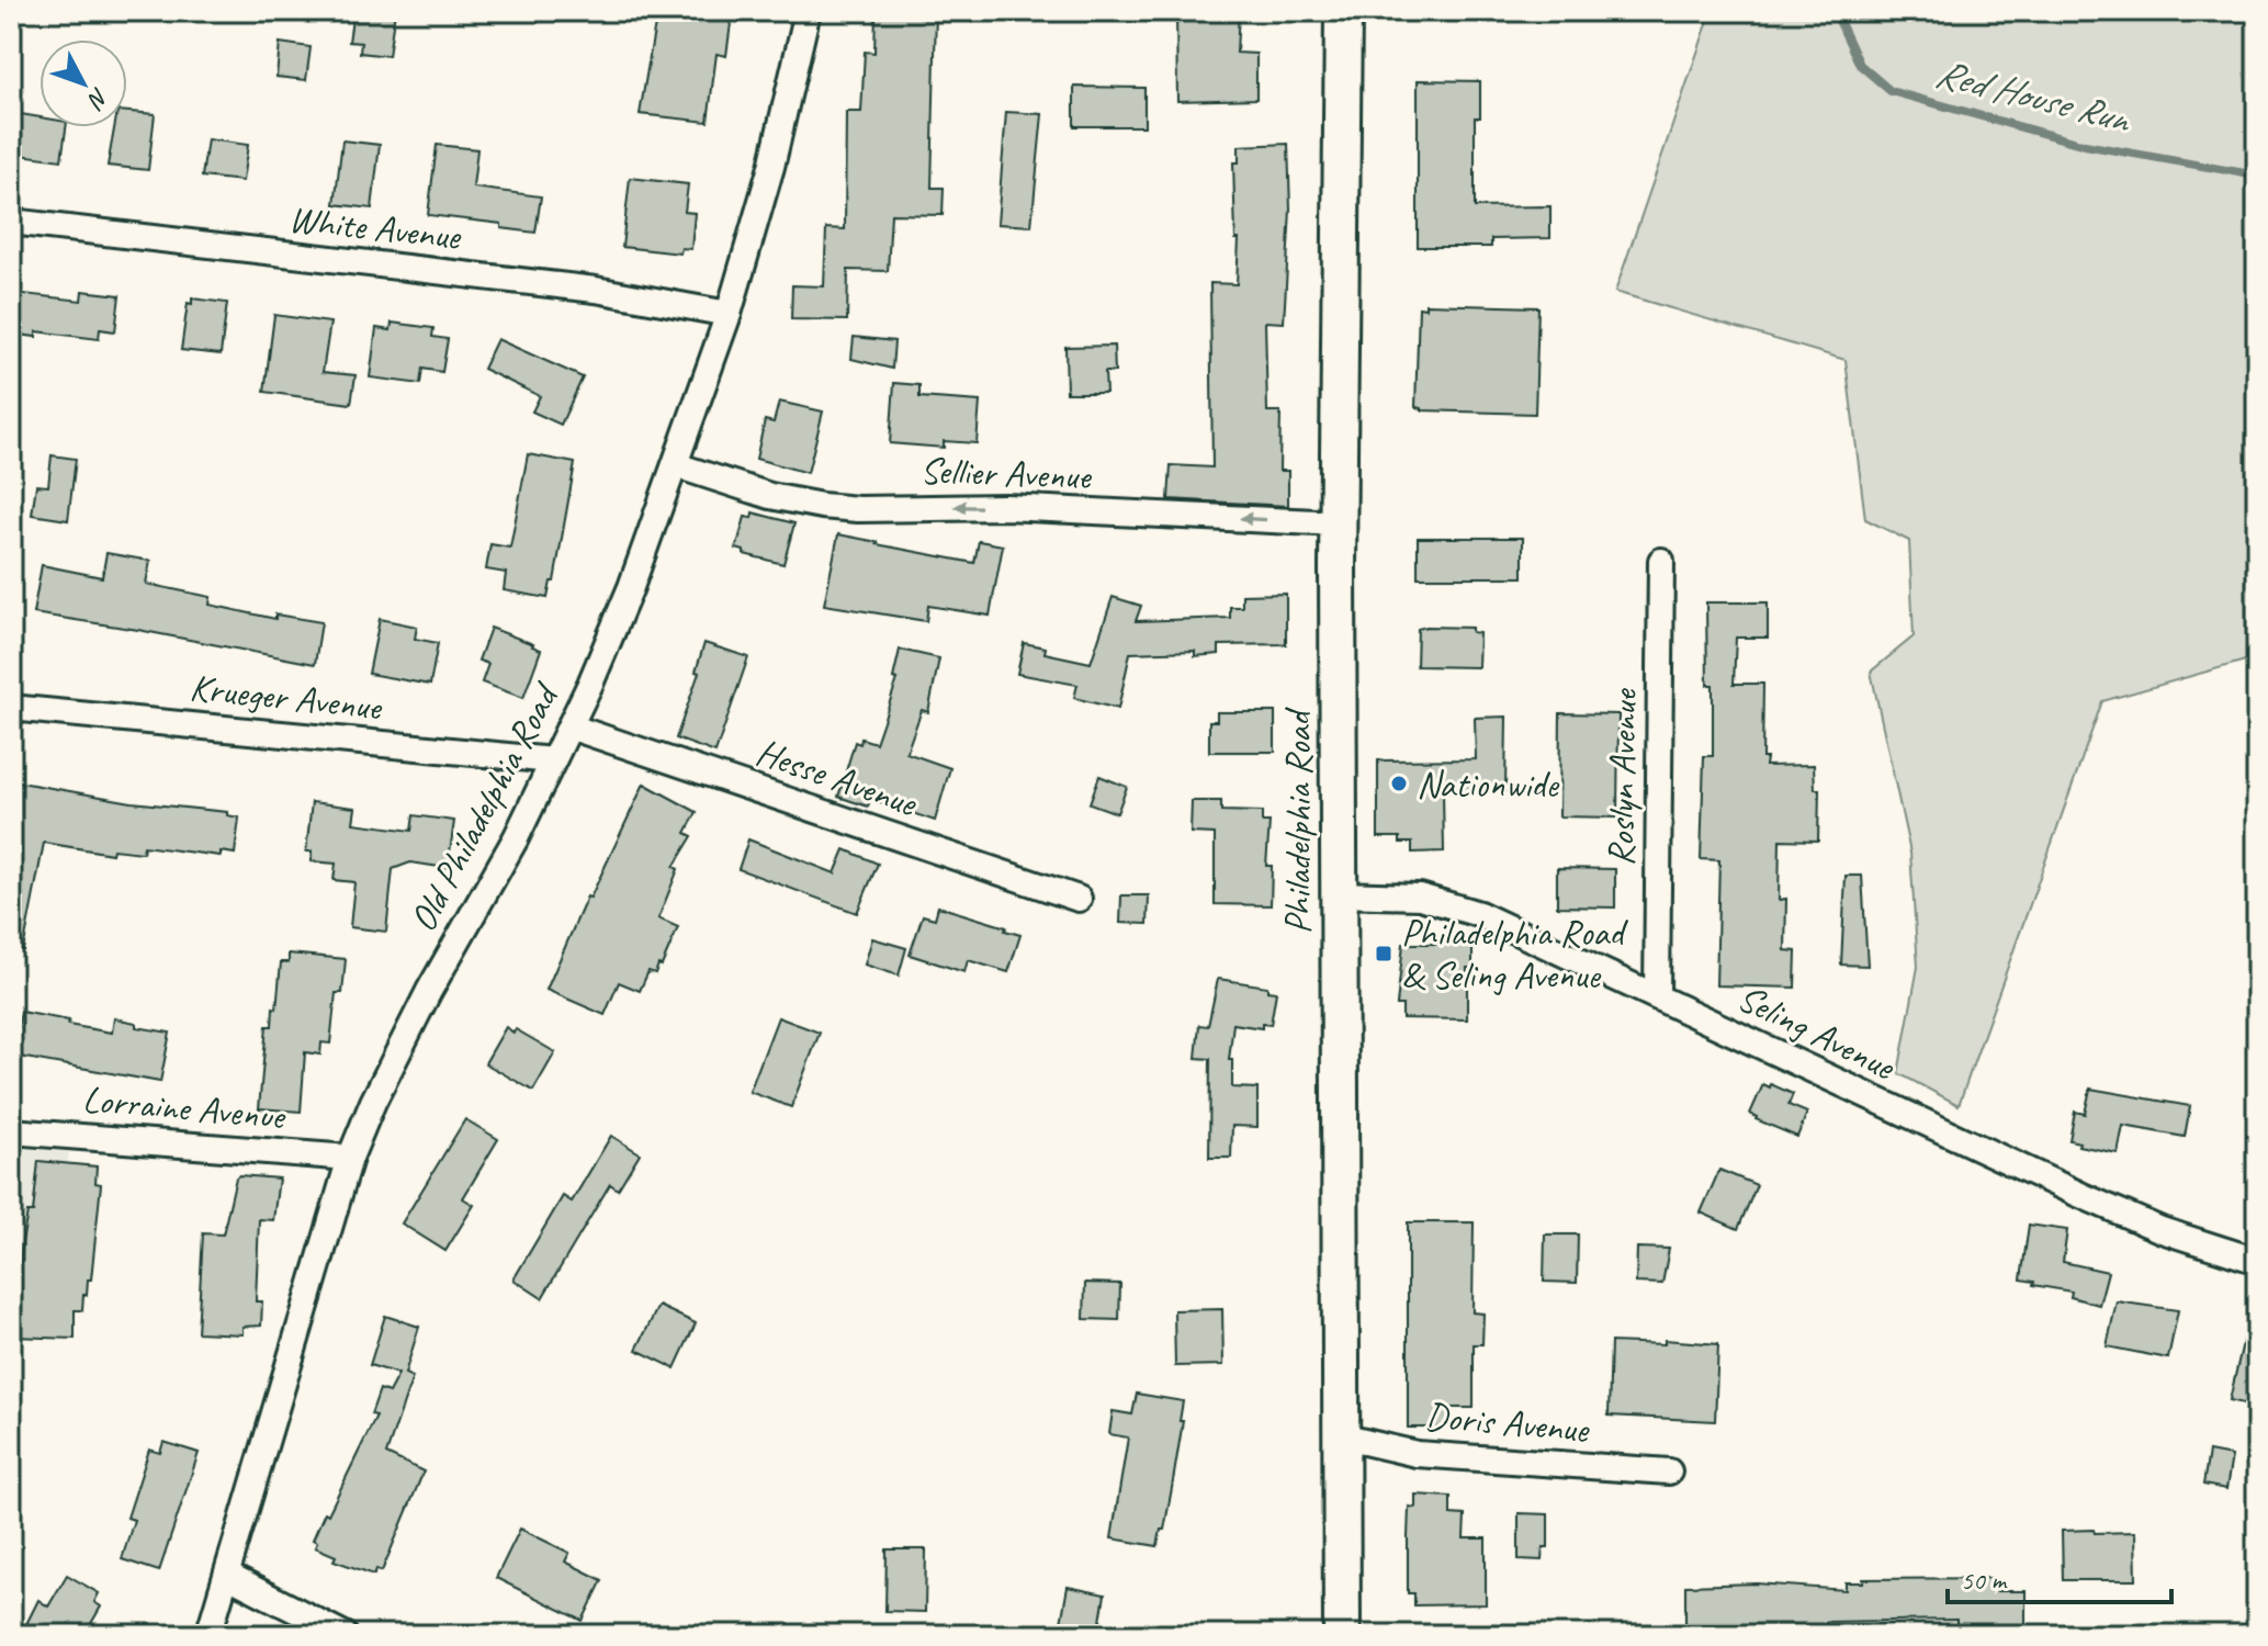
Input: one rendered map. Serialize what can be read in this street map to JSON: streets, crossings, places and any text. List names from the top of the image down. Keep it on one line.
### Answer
{"streets":{"main road":["Philadelphia Road"],"street":["White Avenue","Sellier Avenue","Krueger Avenue","Hesse Avenue","Roslyn Avenue","Old Philadelphia Road","Seling Avenue","Lorraine Avenue","Doris Avenue"]},"crossings":[["White Avenue","Old Philadelphia Road"],["Sellier Avenue","Old Philadelphia Road"],["Sellier Avenue","Philadelphia Road"],["Krueger Avenue","Old Philadelphia Road"],["Hesse Avenue","Old Philadelphia Road"],["Roslyn Avenue","Seling Avenue"],["Old Philadelphia Road","Lorraine Avenue"],["Philadelphia Road","Seling Avenue"],["Philadelphia Road","Doris Avenue"]],"one_way":["Sellier Avenue"],"water":["Red House Run"],"places":{"other":["Nationwide"],"transit":["Philadelphia Road & Seling Avenue"]},"scale_bar":"50 m","north":"bottom right"}
